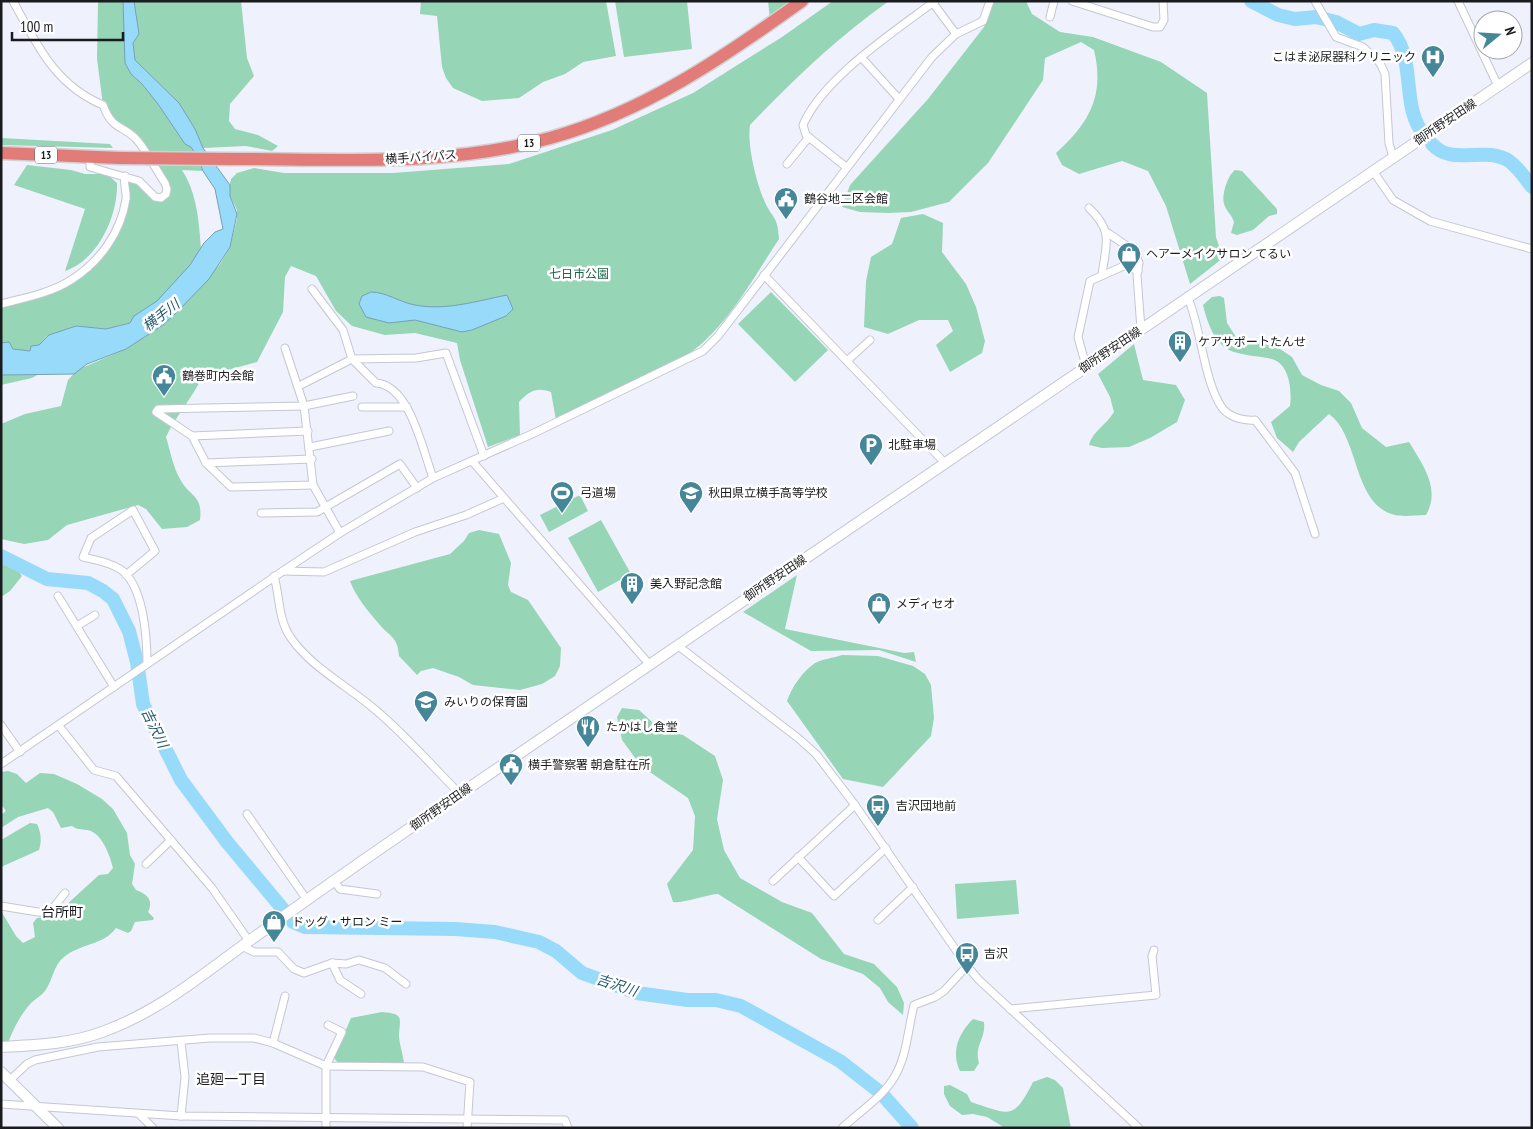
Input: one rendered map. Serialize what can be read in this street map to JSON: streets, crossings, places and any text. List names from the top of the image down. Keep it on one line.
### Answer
{"streets":{"highway":["13","横手バイパス"],"main road":["御所野安田線"]},"districts":["台所町","追廻一丁目"],"water":["横手川","吉沢川"],"parks":["七日市公園"],"places":{"hospital":["こはま泌尿器科クリニック"],"public building":["鶴谷地二区会館","鶴巻町内会館","横手警察署 朝倉駐在所"],"shop":["ヘアーメイクサロン てるい","メディセオ","ドッグ・サロン ミー"],"building":["ケアサポートたんせ","美入野記念館"],"parking":["北駐車場"],"sports":["弓道場"],"school or university":["秋田県立横手高等学校","みいりの保育園"],"restaurant":["たかはし食堂"],"bus stop":["吉沢団地前","吉沢"]},"scale_bar":"100 m","north":"right"}
